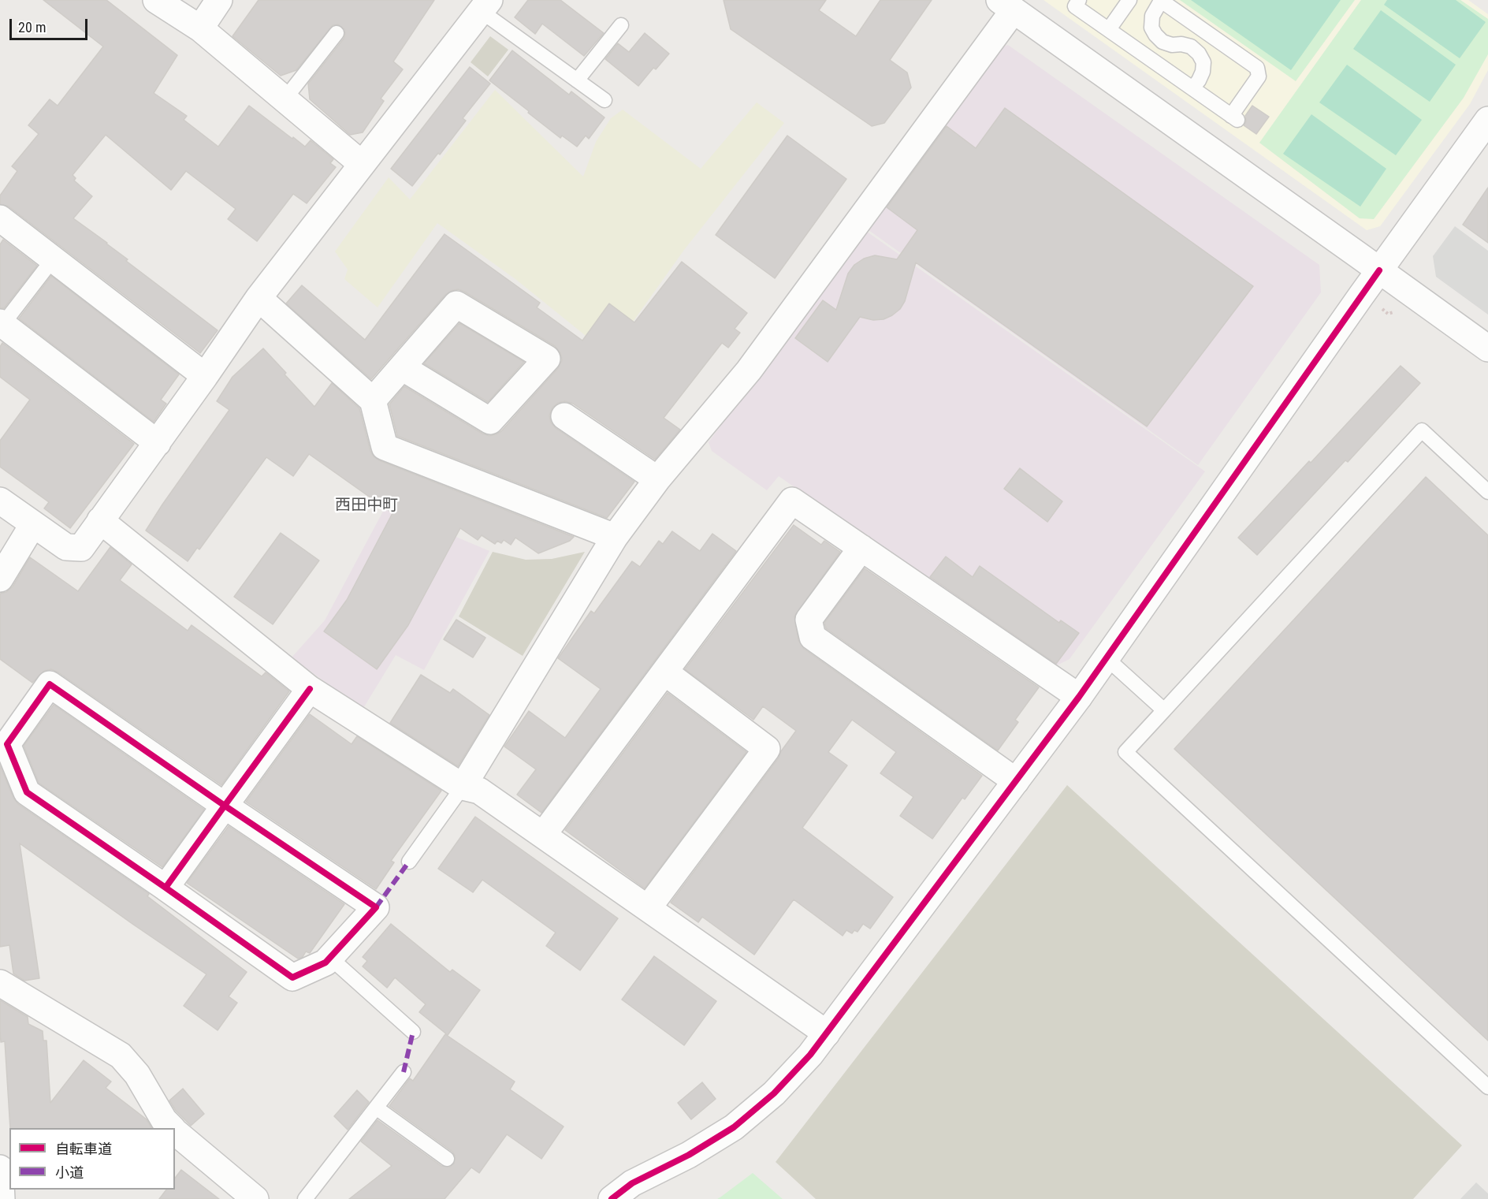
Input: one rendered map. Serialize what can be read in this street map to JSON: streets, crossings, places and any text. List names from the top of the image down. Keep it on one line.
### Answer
{"districts":["西田中町"],"legend":["自転車道","小道"],"scale_bar":"20 m"}
